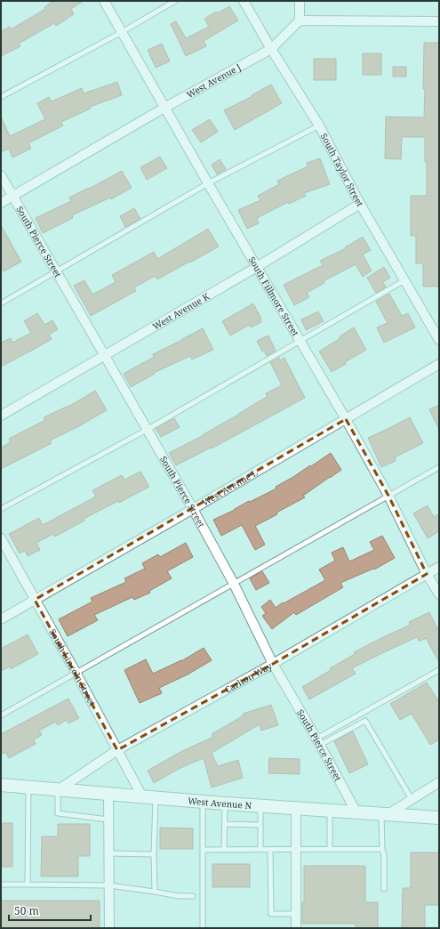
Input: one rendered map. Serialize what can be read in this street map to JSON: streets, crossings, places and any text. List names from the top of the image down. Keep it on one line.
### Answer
{"streets":{"main road":["West Avenue N"],"street":["West Avenue J","South Taylor Street","South Pierce Street","South Fillmore Street","West Avenue K","West Avenue L","South Lincoln Street","Carlton Way"]},"crossings":[["West Avenue J","South Taylor Street"],["West Avenue J","South Pierce Street"],["West Avenue J","South Fillmore Street"],["South Taylor Street","West Avenue K"],["South Pierce Street","West Avenue K"],["South Pierce Street","West Avenue L"],["South Pierce Street","Carlton Way"],["South Pierce Street","West Avenue N"],["South Fillmore Street","West Avenue K"],["South Fillmore Street","West Avenue L"],["South Fillmore Street","Carlton Way"],["West Avenue L","South Lincoln Street"],["South Lincoln Street","Carlton Way"],["South Lincoln Street","West Avenue N"],["Carlton Way","West Avenue N"]],"scale_bar":"50 m"}
